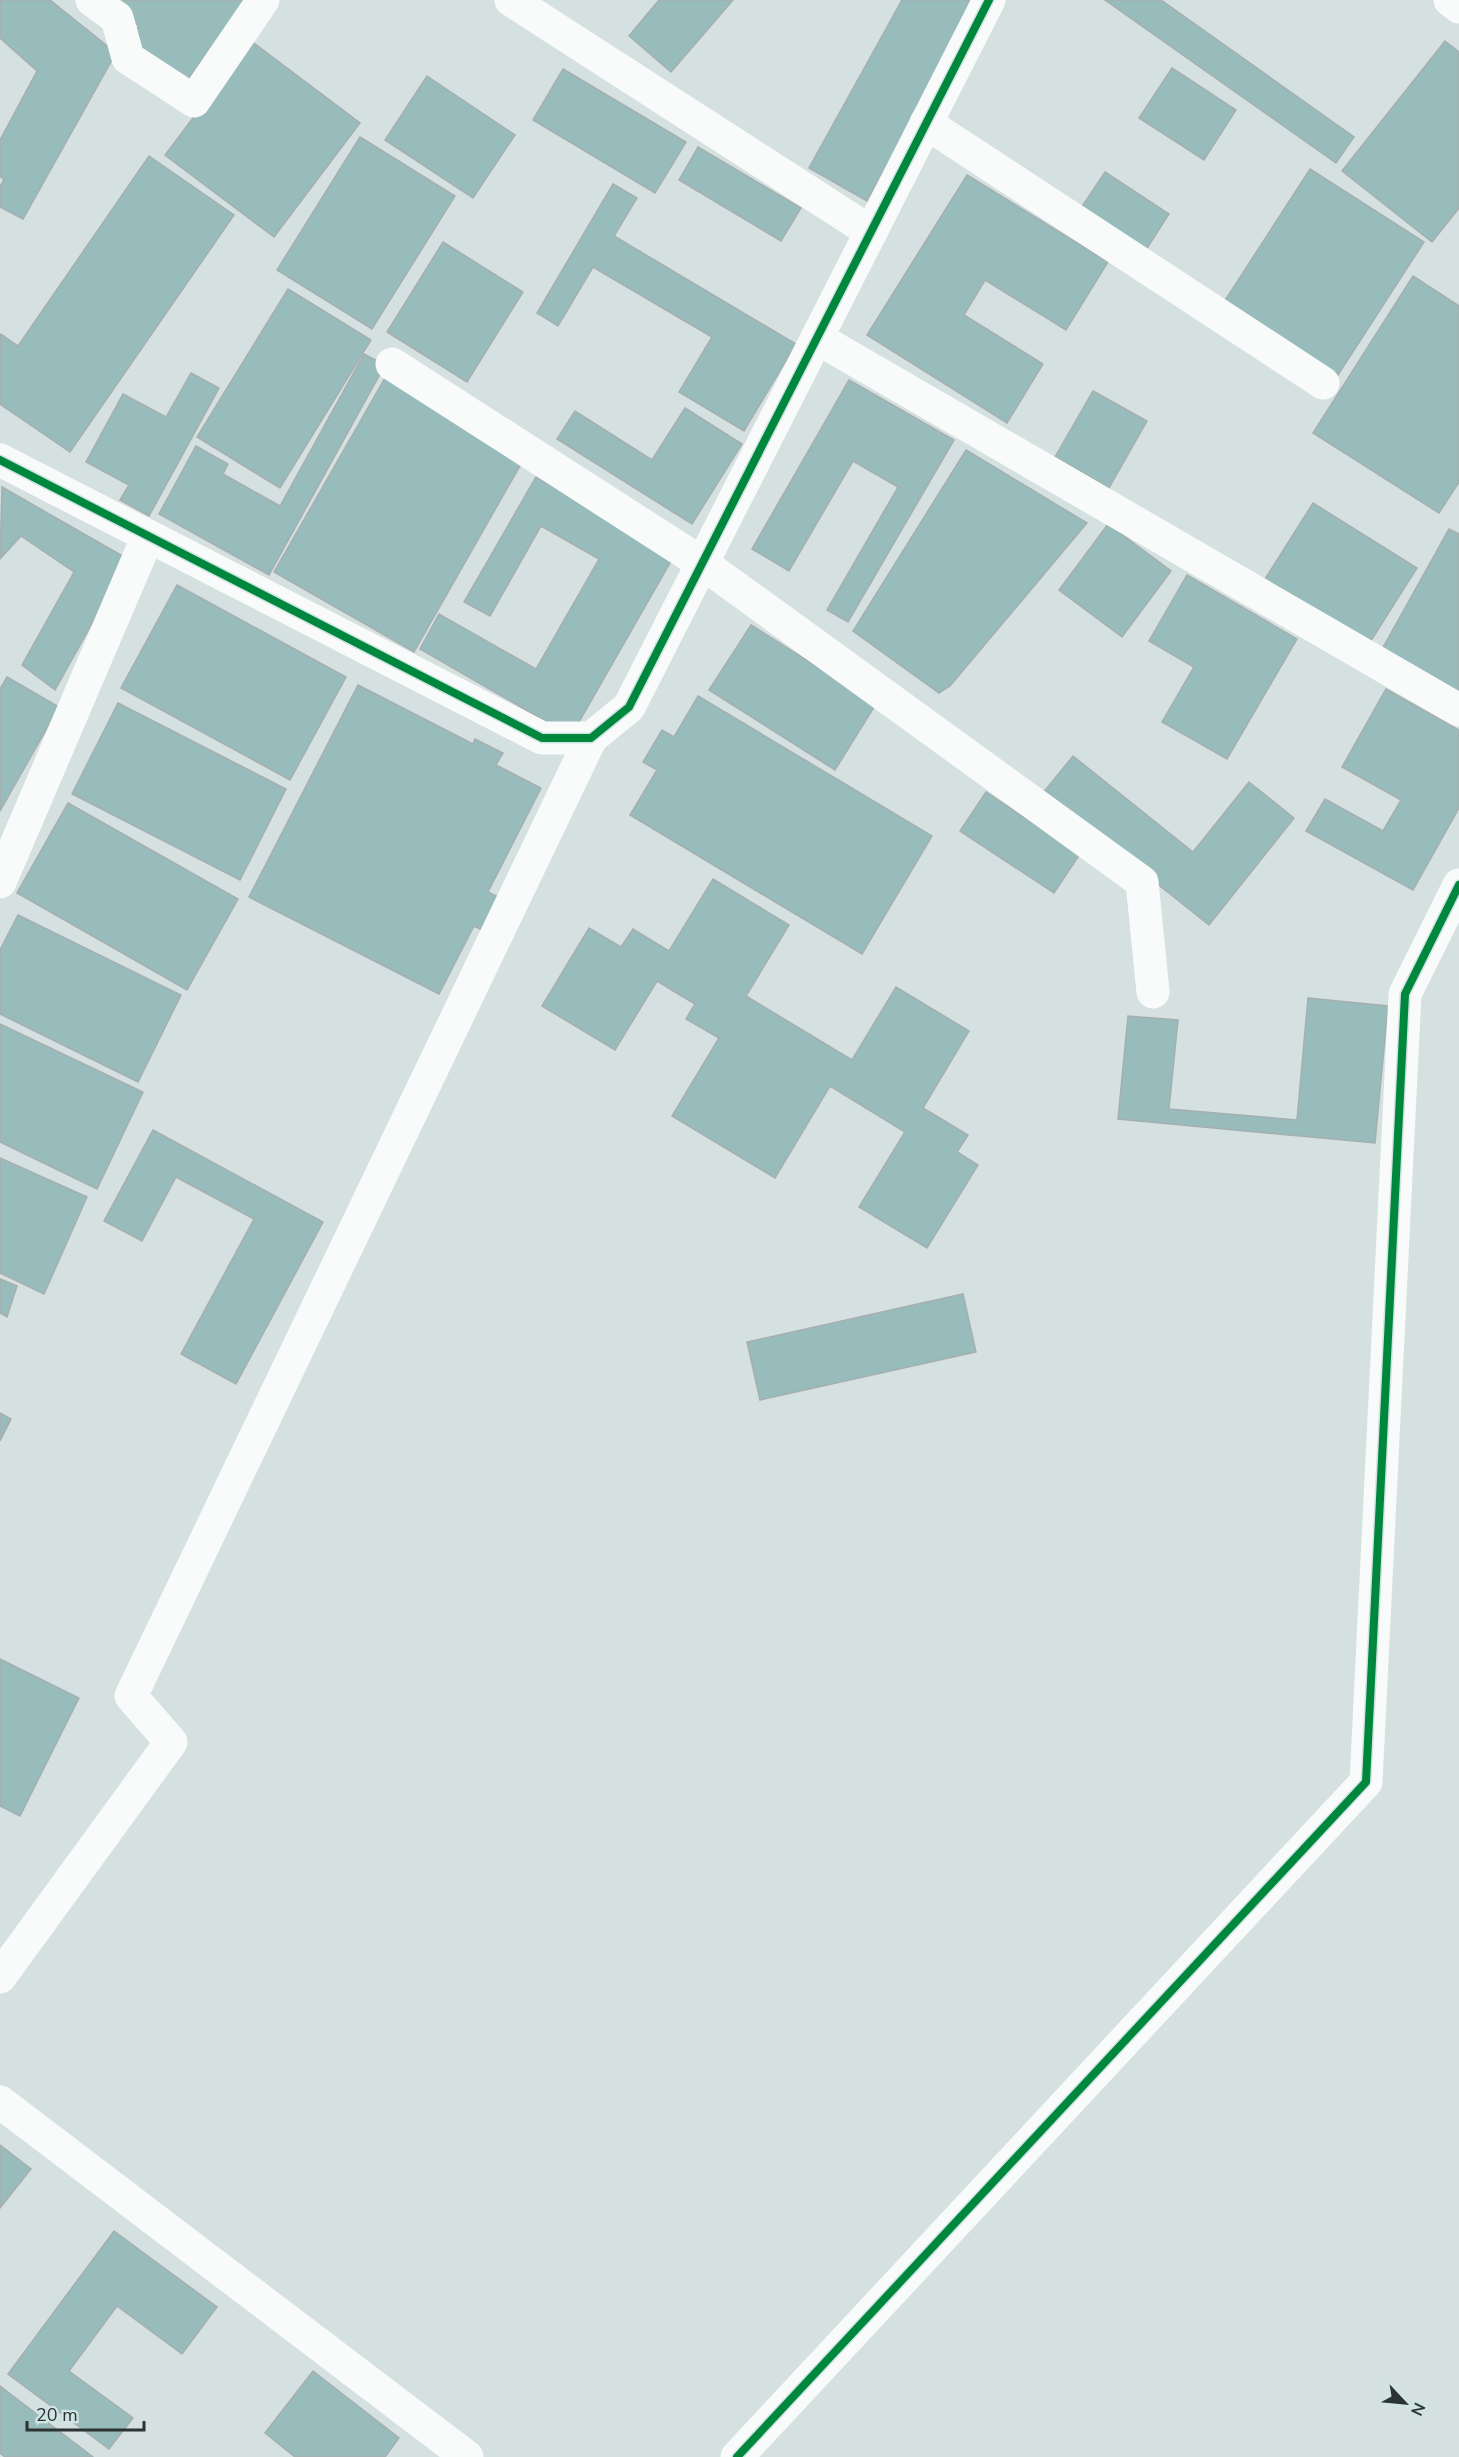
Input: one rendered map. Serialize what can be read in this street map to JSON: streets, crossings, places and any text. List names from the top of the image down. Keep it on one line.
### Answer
{"scale_bar":"20 m","north":"bottom right"}
